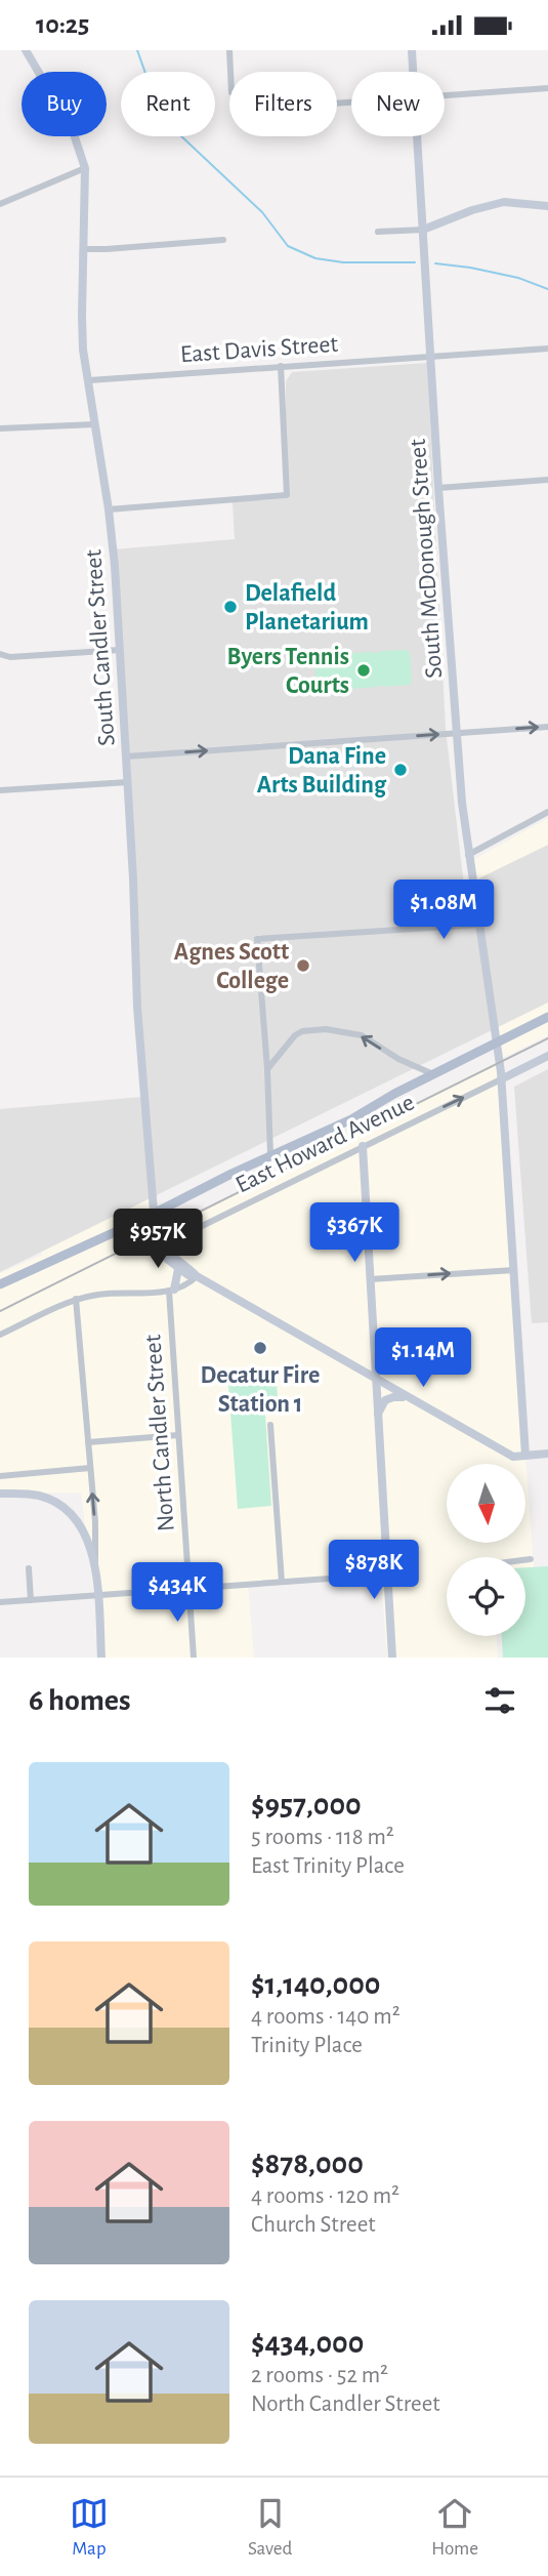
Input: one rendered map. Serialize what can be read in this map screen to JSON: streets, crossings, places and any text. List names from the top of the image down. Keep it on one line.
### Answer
{"streets":{"street":["East Davis Street","South McDonough Street","South Candler Street","East Howard Avenue","North Candler Street"]},"crossings":[["East Davis Street","South McDonough Street"],["East Davis Street","South Candler Street"],["South McDonough Street","East Howard Avenue"]],"one_way":["East Howard Avenue"],"places":["Delafield Planetarium","Byers Tennis Courts","Dana Fine Arts Building","Agnes Scott College","Decatur Fire Station 1"],"north":"bottom","page":{"status":"10:25","chip":["Buy","Rent","Filters","New"],"price":["$1.08M","$367K","$957K","$1.14M","$878K","$434K"],"heading":"6 homes","list":[{"name":"$957,000","note":"5 rooms · 118 m² · East Trinity Place"},{"name":"$1,140,000","note":"4 rooms · 140 m² · Trinity Place"},{"name":"$878,000","note":"4 rooms · 120 m² · Church Street"},{"name":"$434,000","note":"2 rooms · 52 m² · North Candler Street"}],"tabs":["Map","Saved","Home"]}}
